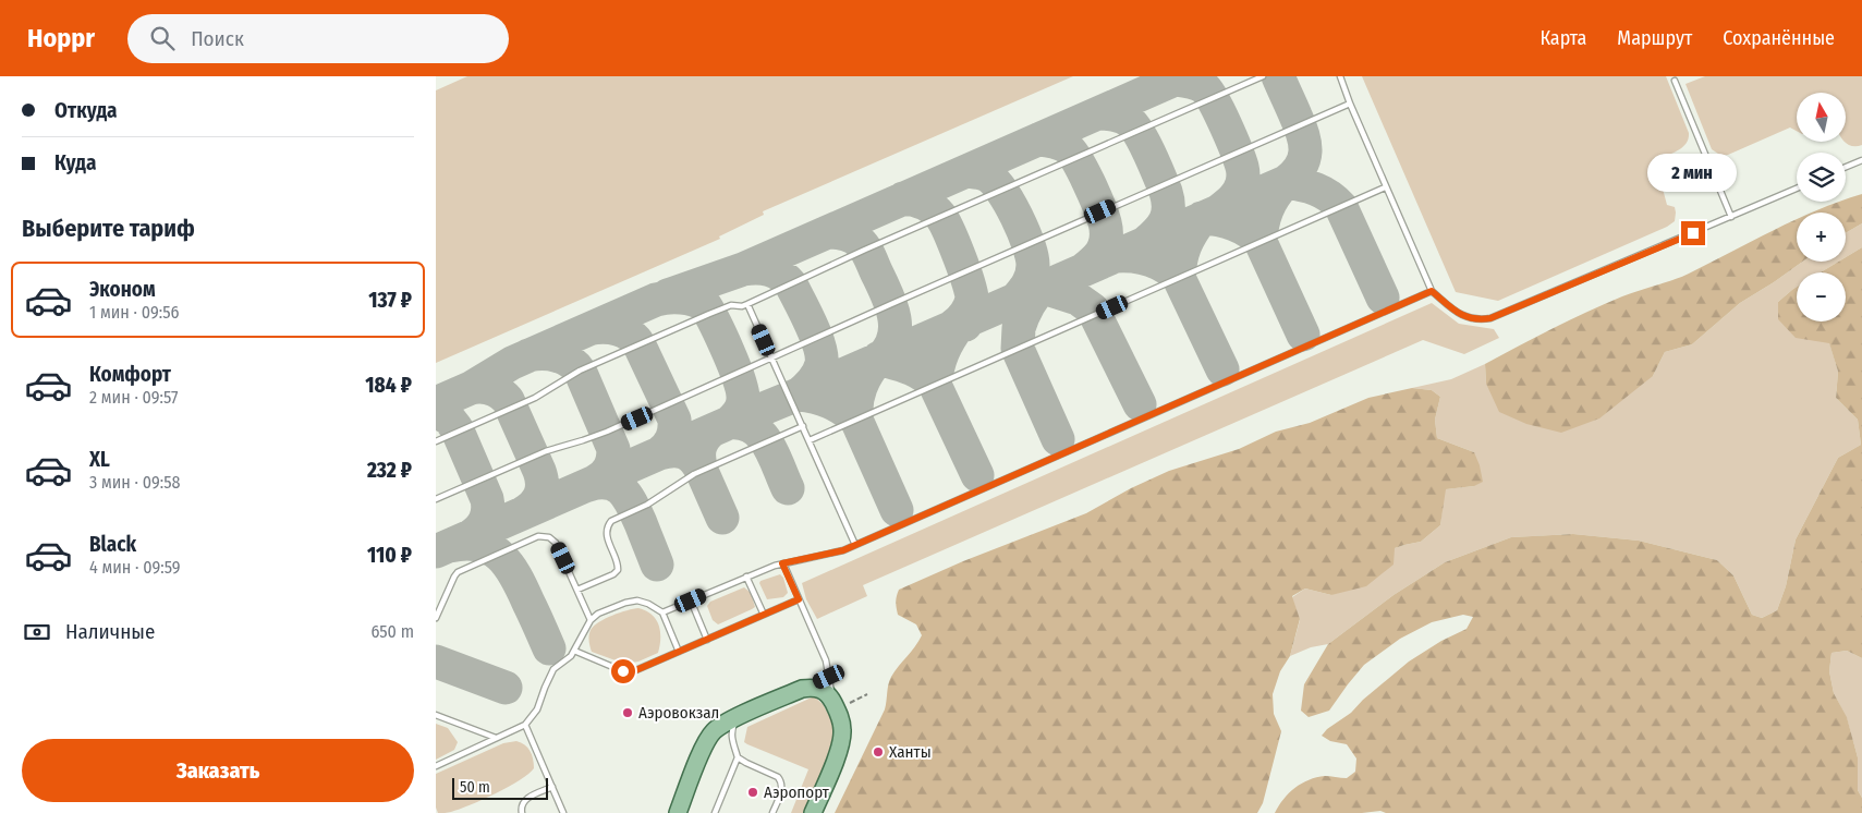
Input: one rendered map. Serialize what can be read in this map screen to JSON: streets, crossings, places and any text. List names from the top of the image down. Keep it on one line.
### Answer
{"places":["Аэровокзал","Ханты","Аэропорт"],"scale_bar":"50 m","north":"top","page":{"header":"Hoppr","search":"Поиск","nav":["Карта","Маршрут","Сохранённые"],"banner":["Откуда","Куда"],"map_buttons":["+","−"],"bubble":"2 мин","heading":"Выберите тариф","list":[{"name":"Эконом","note":"1 мин · 09:56","value":"137 ₽"},{"name":"Комфорт","note":"2 мин · 09:57","value":"184 ₽"},{"name":"XL","note":"3 мин · 09:58","value":"232 ₽"},{"name":"Black","note":"4 мин · 09:59","value":"110 ₽"}],"pay":["Наличные","650 m"],"buttons":"Заказать","scale":"50 m"}}
